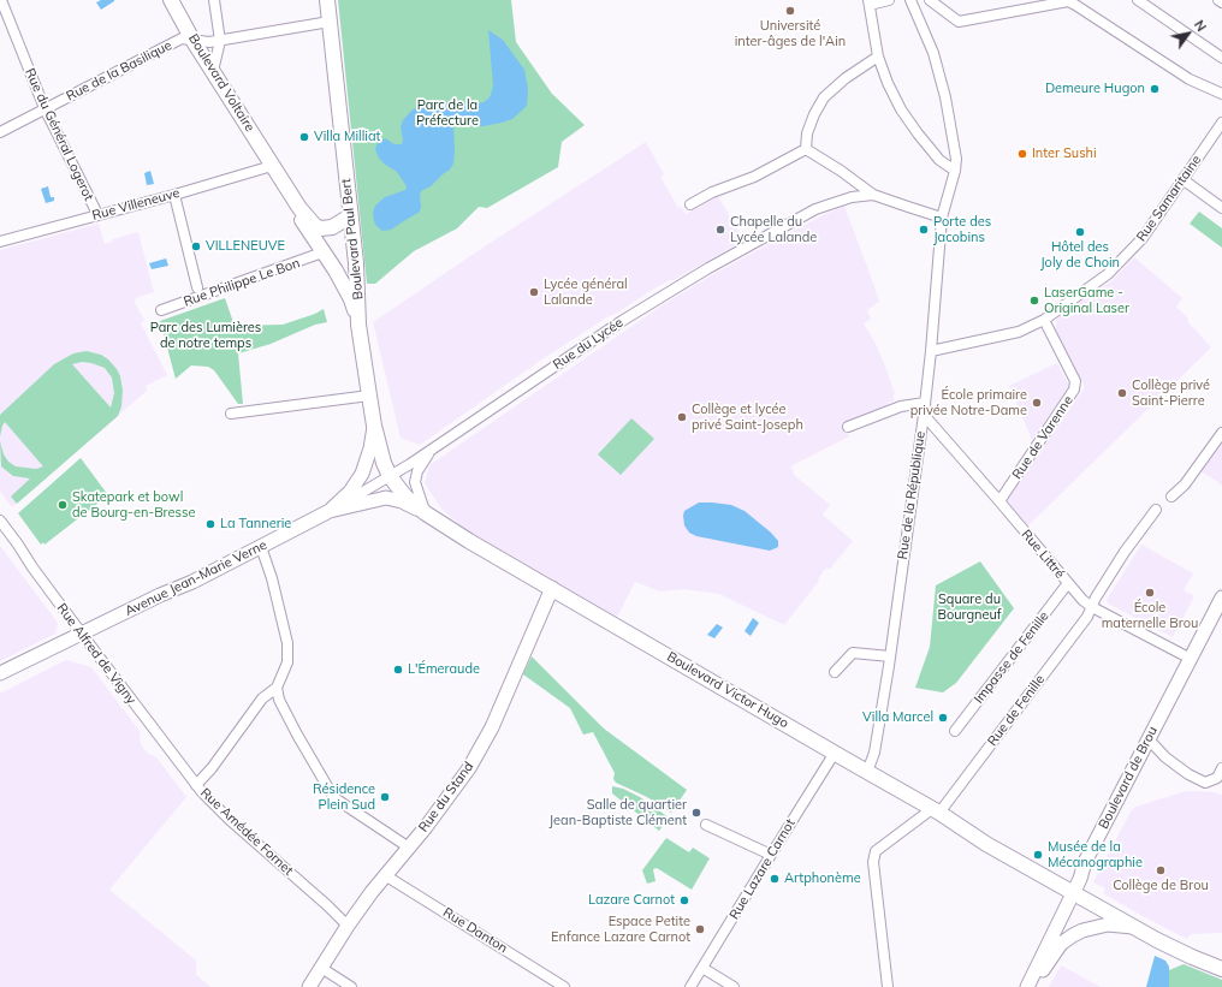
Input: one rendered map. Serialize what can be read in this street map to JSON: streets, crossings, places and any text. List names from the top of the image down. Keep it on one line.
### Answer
{"streets":{"main road":["Boulevard Voltaire","Boulevard Paul Bert","Boulevard Victor Hugo"],"street":["Rue de la Basilique","Rue du Général Logerot","Rue Samaritaine","Rue Villeneuve","Rue Philippe Le Bon","Rue du Lycée","Rue de Varenne","Rue de la République","Rue Littré","Avenue Jean-Marie Verne","Rue Alfred de Vigny","Impasse de Fenille","Rue de Fenille","Boulevard de Brou","Rue du Stand","Rue Amédée Fornet","Rue Lazare Carnot","Rue Danton"]},"crossings":[["Rue de la Basilique","Boulevard Voltaire"],["Rue de la Basilique","Rue du Général Logerot"],["Rue de la Basilique","Boulevard Paul Bert"],["Boulevard Voltaire","Rue Villeneuve"],["Boulevard Voltaire","Boulevard Paul Bert"],["Boulevard Voltaire","Rue Philippe Le Bon"],["Rue du Général Logerot","Rue Villeneuve"],["Rue Samaritaine","Rue de Varenne"],["Rue Samaritaine","Rue de la République"],["Boulevard Paul Bert","Rue du Lycée"],["Boulevard Paul Bert","Avenue Jean-Marie Verne"],["Boulevard Paul Bert","Boulevard Victor Hugo"],["Rue du Lycée","Avenue Jean-Marie Verne"],["Rue du Lycée","Boulevard Victor Hugo"],["Rue de Varenne","Rue Littré"],["Rue de la République","Rue Littré"],["Rue de la République","Boulevard Victor Hugo"],["Rue Littré","Impasse de Fenille"],["Rue Littré","Rue de Fenille"],["Rue Littré","Boulevard de Brou"],["Avenue Jean-Marie Verne","Rue Alfred de Vigny"],["Avenue Jean-Marie Verne","Boulevard Victor Hugo"],["Rue Alfred de Vigny","Rue Amédée Fornet"],["Boulevard Victor Hugo","Rue de Fenille"],["Boulevard Victor Hugo","Boulevard de Brou"],["Boulevard Victor Hugo","Rue du Stand"],["Boulevard Victor Hugo","Rue Lazare Carnot"],["Rue du Stand","Rue Amédée Fornet"],["Rue du Stand","Rue Danton"]],"parks":["Parc de la Préfecture","Parc des Lumières de notre temps","Square du Bourgneuf"],"places":["Université inter-âges de l'Ain","Demeure Hugon","Villa Milliat","Inter Sushi","Chapelle du Lycée Lalande","Porte des Jacobins","Hôtel des Joly de Choin","VILLENEUVE","Lycée général Lalande","LaserGame - Original Laser","Collège privé Saint-Pierre","École primaire privée Notre-Dame","Collège et lycée privé Saint-Joseph","Skatepark et bowl de Bourg-en-Bresse","La Tannerie","École maternelle Brou","L'Émeraude","Villa Marcel","Résidence Plein Sud","Salle de quartier Jean-Baptiste Clément","Musée de la Mécanographie","Collège de Brou","Artphonème","Lazare Carnot","Espace Petite Enfance Lazare Carnot"],"north":"top right"}
